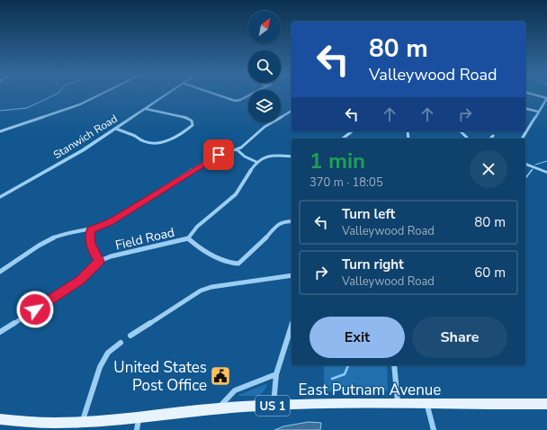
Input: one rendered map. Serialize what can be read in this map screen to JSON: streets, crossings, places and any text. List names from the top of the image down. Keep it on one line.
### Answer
{"streets":{"main road":["East Putnam Avenue","US 1"],"street":["Stanwich Road","Field Road"]},"places":{"public building":["United States Post Office"]},"north":"top right","page":{"turn":["80 m","Valleywood Road"],"heading":["1 min","370 m · 18:05"],"list":[{"name":"Turn left","note":"Valleywood Road","value":"80 m"},{"name":"Turn right","note":"Valleywood Road","value":"60 m"}],"buttons":["Exit","Share"]}}
